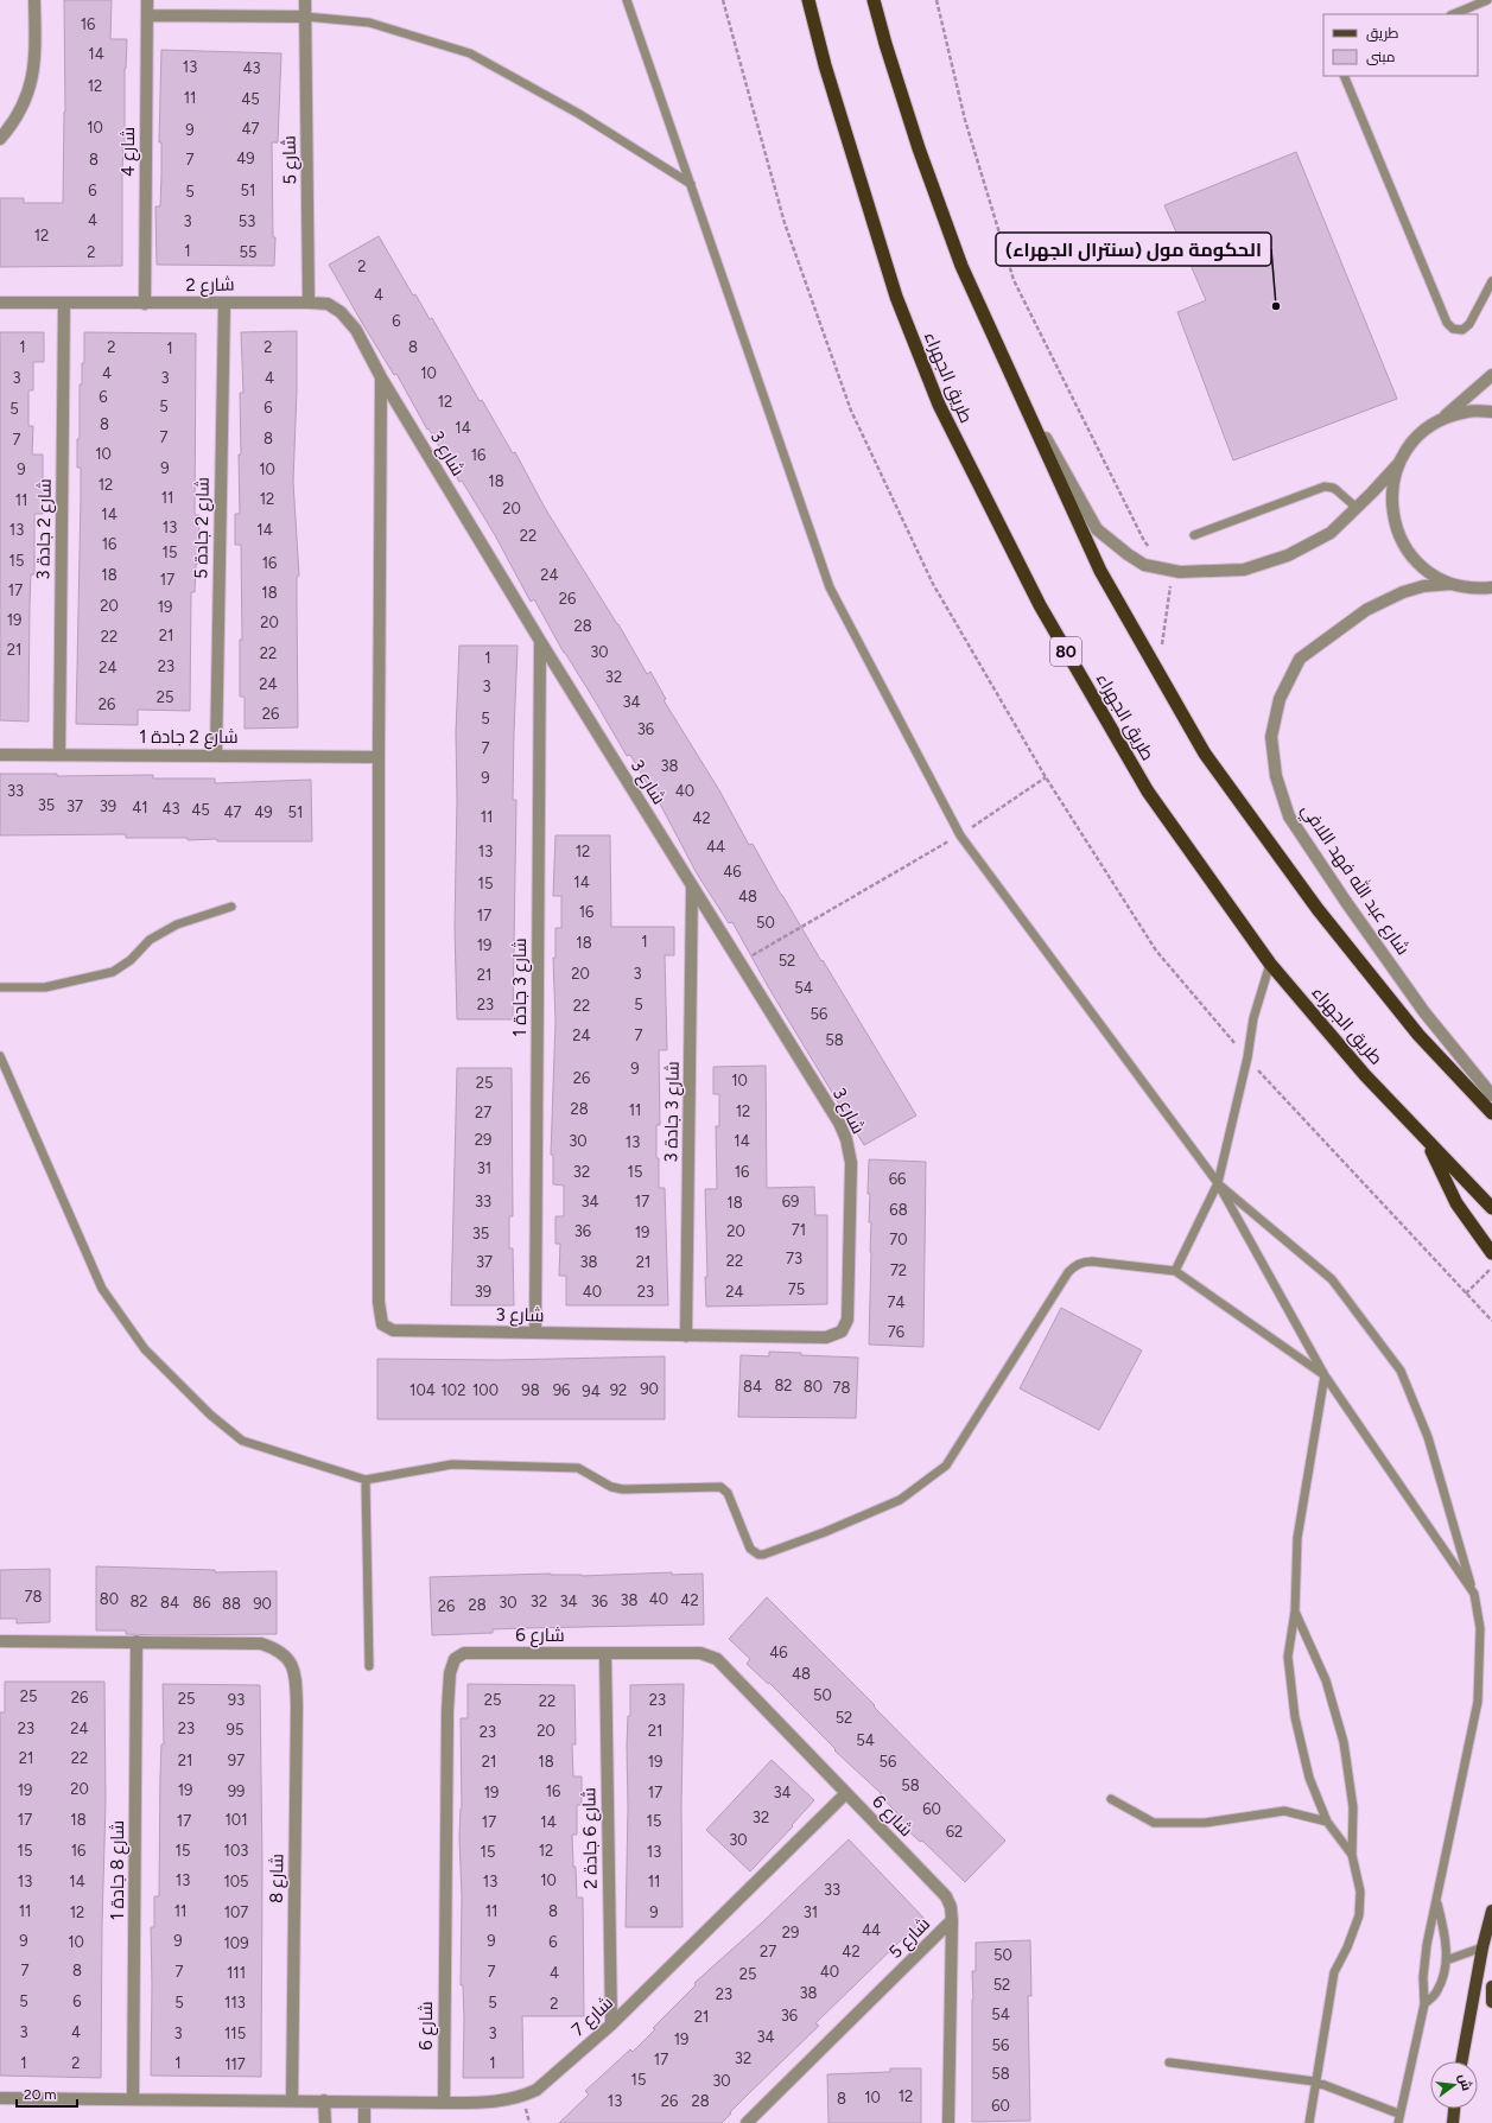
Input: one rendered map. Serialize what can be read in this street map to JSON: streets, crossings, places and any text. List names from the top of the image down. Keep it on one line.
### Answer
{"streets":{"highway":["طريق الجهراء","80"],"street":["شارع 4","شارع 5","شارع 2","شارع 3","شارع 2 جادة 5","شارع 2 جادة 3","شارع 2 جادة 1","شارع عبد الله فهد اللافي","شارع 3 جادة 1","شارع 3 جادة 3","شارع 6","شارع 6 جادة 2","شارع 8 جادة 1","شارع 8","شارع 7"]},"crossings":[["شارع 4","شارع 2"],["شارع 5","شارع 2"],["شارع 5","شارع 6"],["شارع 2","شارع 3"],["شارع 2","شارع 2 جادة 5"],["شارع 2","شارع 2 جادة 3"],["شارع 3","شارع 2 جادة 1"],["شارع 3","شارع 3 جادة 1"],["شارع 3","شارع 3 جادة 3"],["شارع 2 جادة 5","شارع 2 جادة 1"],["شارع 2 جادة 3","شارع 2 جادة 1"],["شارع 6","شارع 6 جادة 2"],["شارع 6","شارع 7"],["شارع 6 جادة 2","شارع 7"],["شارع 8 جادة 1","شارع 8"],["شارع 8","شارع 7"]],"places":["الحكومة مول (سنترال الجهراء)"],"house_numbers":["16","14","13","43","12","11","45","10","47","9","49","8","7","6","51","5","4","3","53","12","1","2","55","2","4","6","1","2","2","8","1","4","10","3","3","4","6","12","5","6","5","8","14","7","8","7","10","16","9","9","10","18","12","11","12","11","20","14","13","13","14","22","16","15","15","16","18","24","17","17","18","26","20","19","19","20","28","21","22","21","30","22","1","23","24","32","24","3","25","34","26","26","5","36","7","38","9","33","40","35","37","39","41","43","45","47","49","51","11","42","44","13","12","46","14","15","48","16","17","50","1","18","19","52","20","3","21","54","23","5","22","56","24","7","58","9","26","10","25","28","11","12","27","29","30","14","13","31","32","15","16","66","33","34","17","69","18","68","71","36","20","19","35","70","73","22","37","38","21","72","75","39","40","23","24","74","76","82","84","80","78","90","104","102","100","98","96","92","94","78","80","40","38","42","82","32","34","36","84","86","30","88","90","28","26","46","48","50","25","26","25","93","25","23","22","52","23","24","23","95","20","21","23","54","21","22","21","97","21","18","19","56","58","20","19","19","99","16","19","17","34","60","32","17","18","101","17","15","17","14","62","30","15","16","15","103","12","15","13","13","10","13","14","105","13","11","33","11","11","11","8","12","107","9","31","44","29","9","9","9","10","6","109","27","42","50","7","8","7","7","40","111","4","25","52","38","23","5","6","5","113","5","2","54","36","21","3","4","3","115","3","34","19","56","32","17","1","2","1","1","117","58","15","30","12","10","8","13","26","28","60"],"legend":["طريق","مبنى"],"scale_bar":"20 m","north":"right"}
